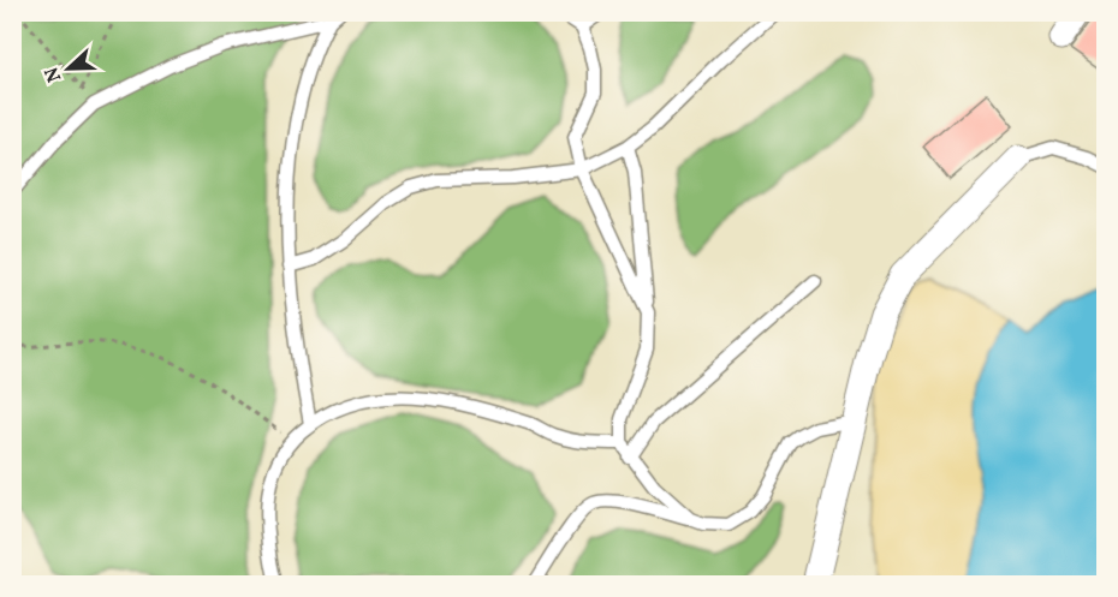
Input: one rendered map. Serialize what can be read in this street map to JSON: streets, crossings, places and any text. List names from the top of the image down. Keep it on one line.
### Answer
{"north":"left"}
